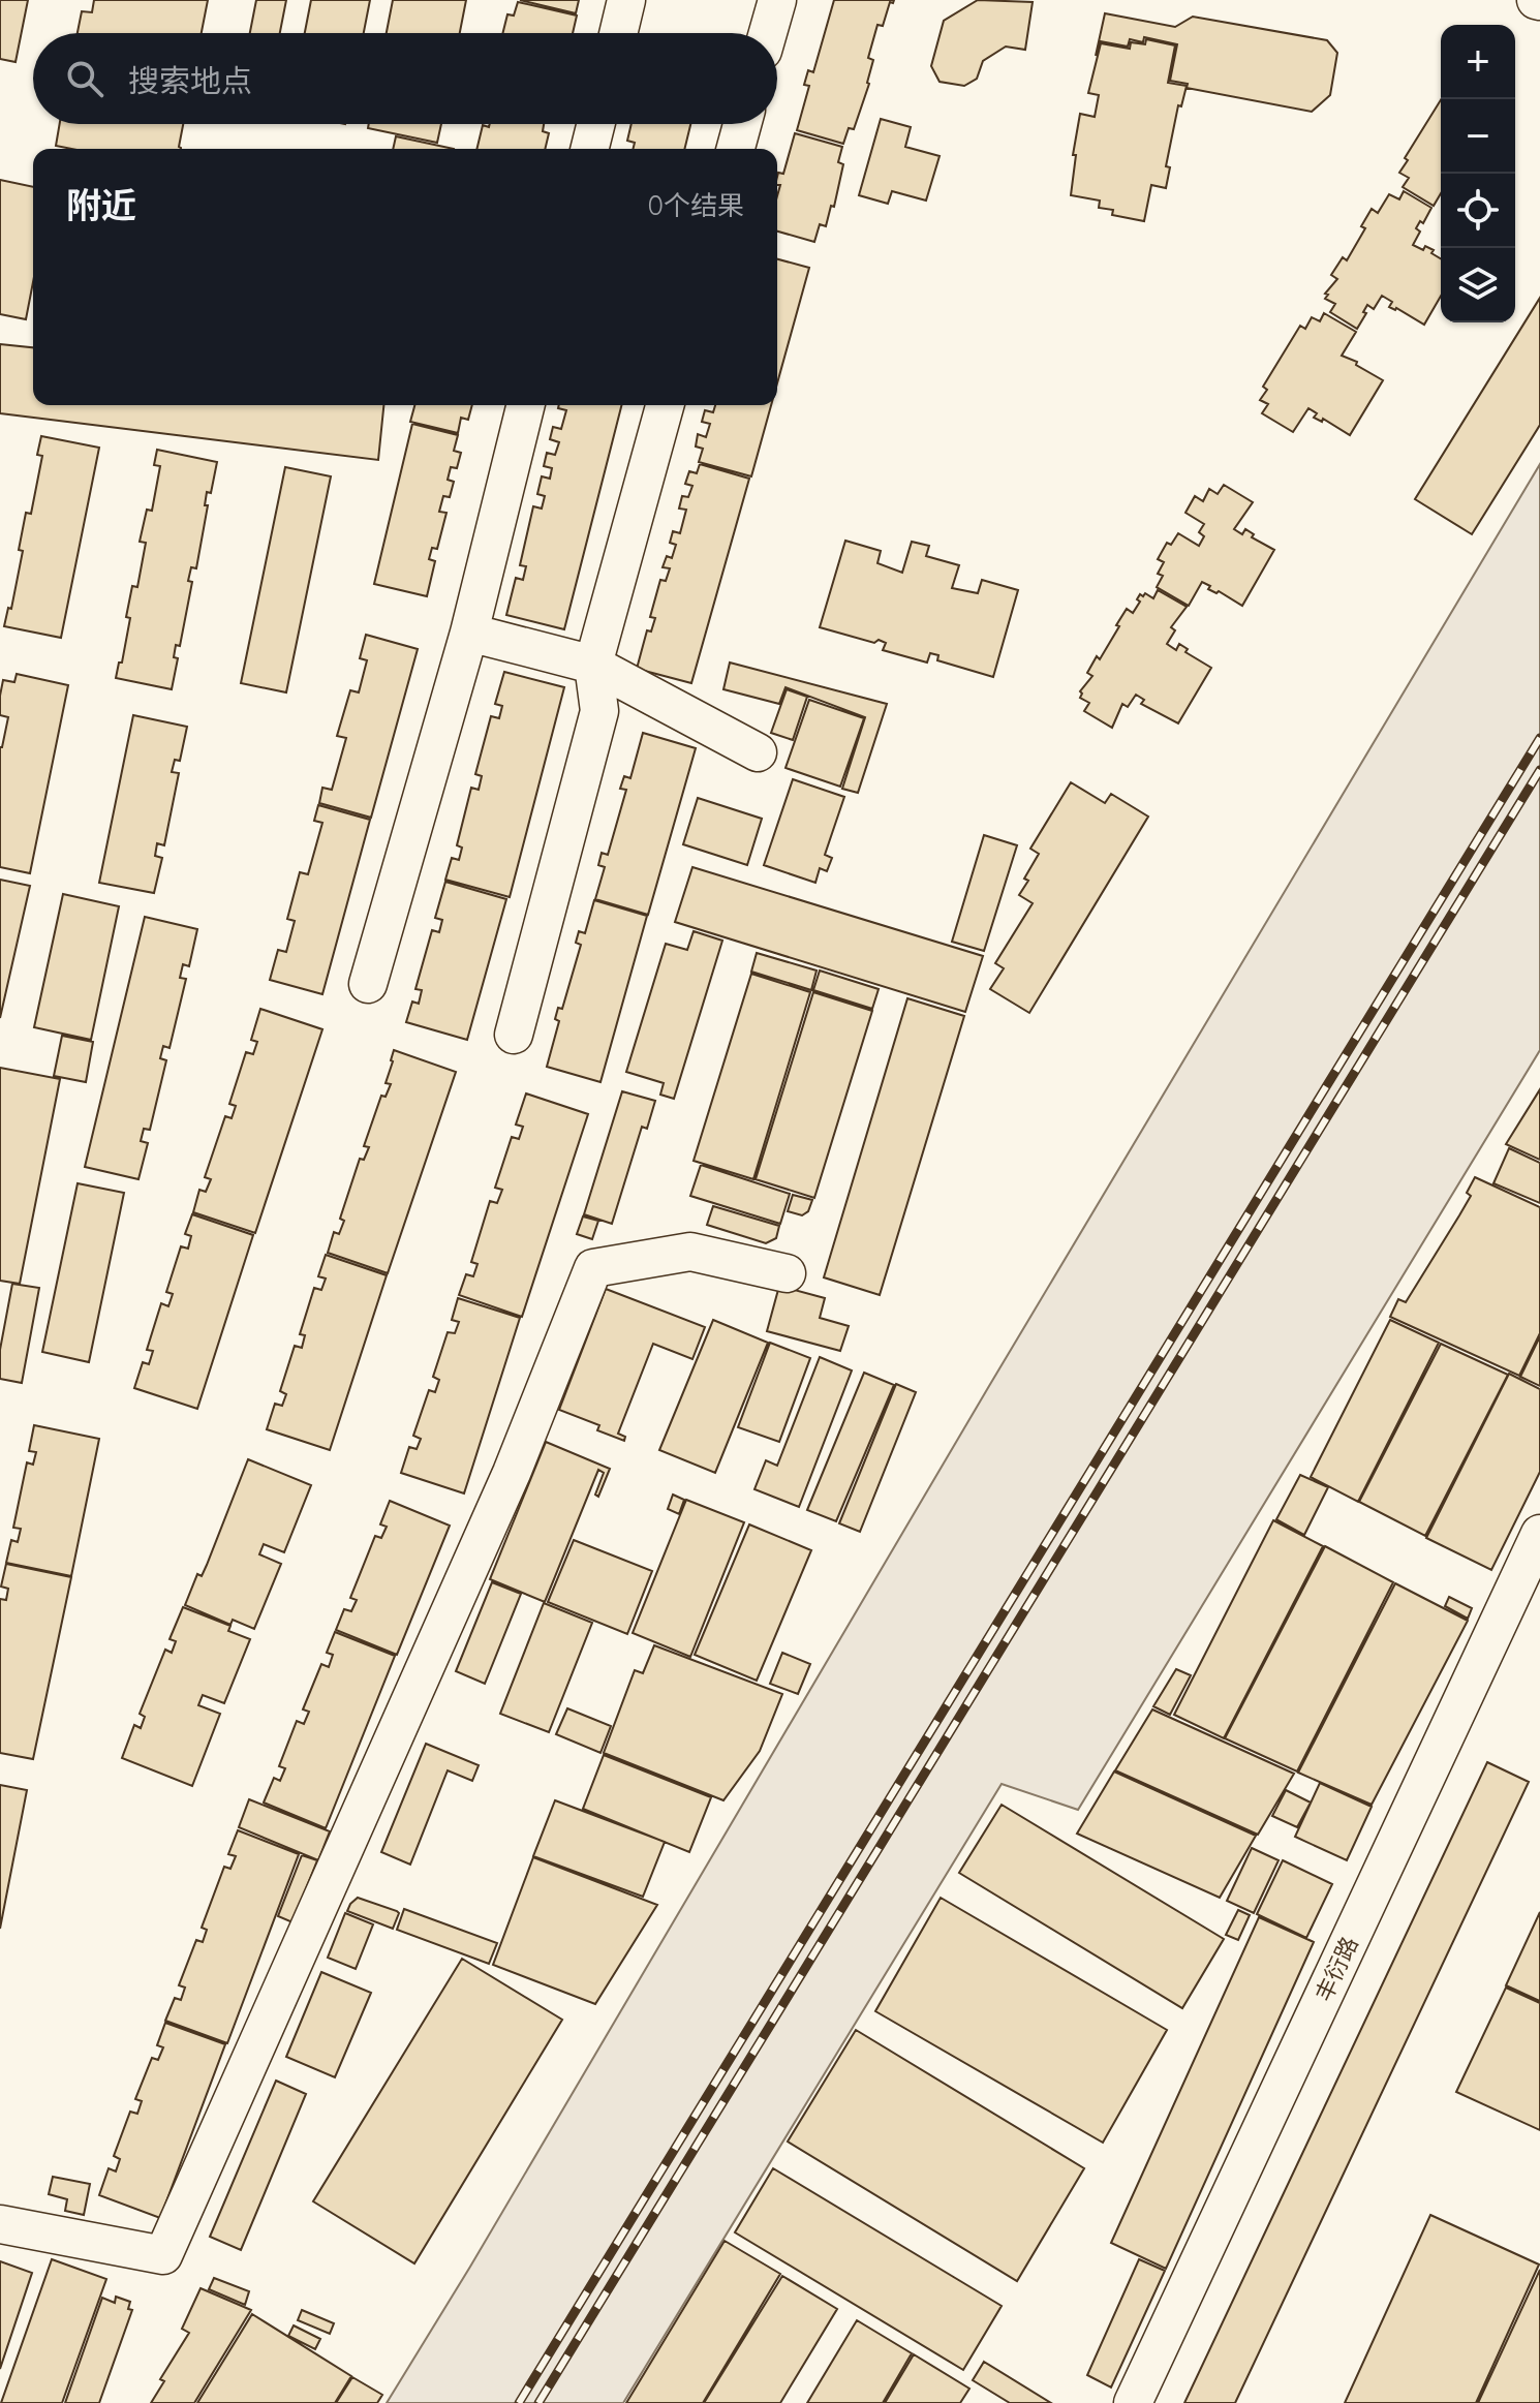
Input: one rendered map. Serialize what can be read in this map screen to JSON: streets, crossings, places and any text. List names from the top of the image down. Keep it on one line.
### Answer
{"streets":{"street":["丰衍路"]},"page":{"map_buttons":["+","−"],"search":"搜索地点","heading":["附近","0个结果"]}}
